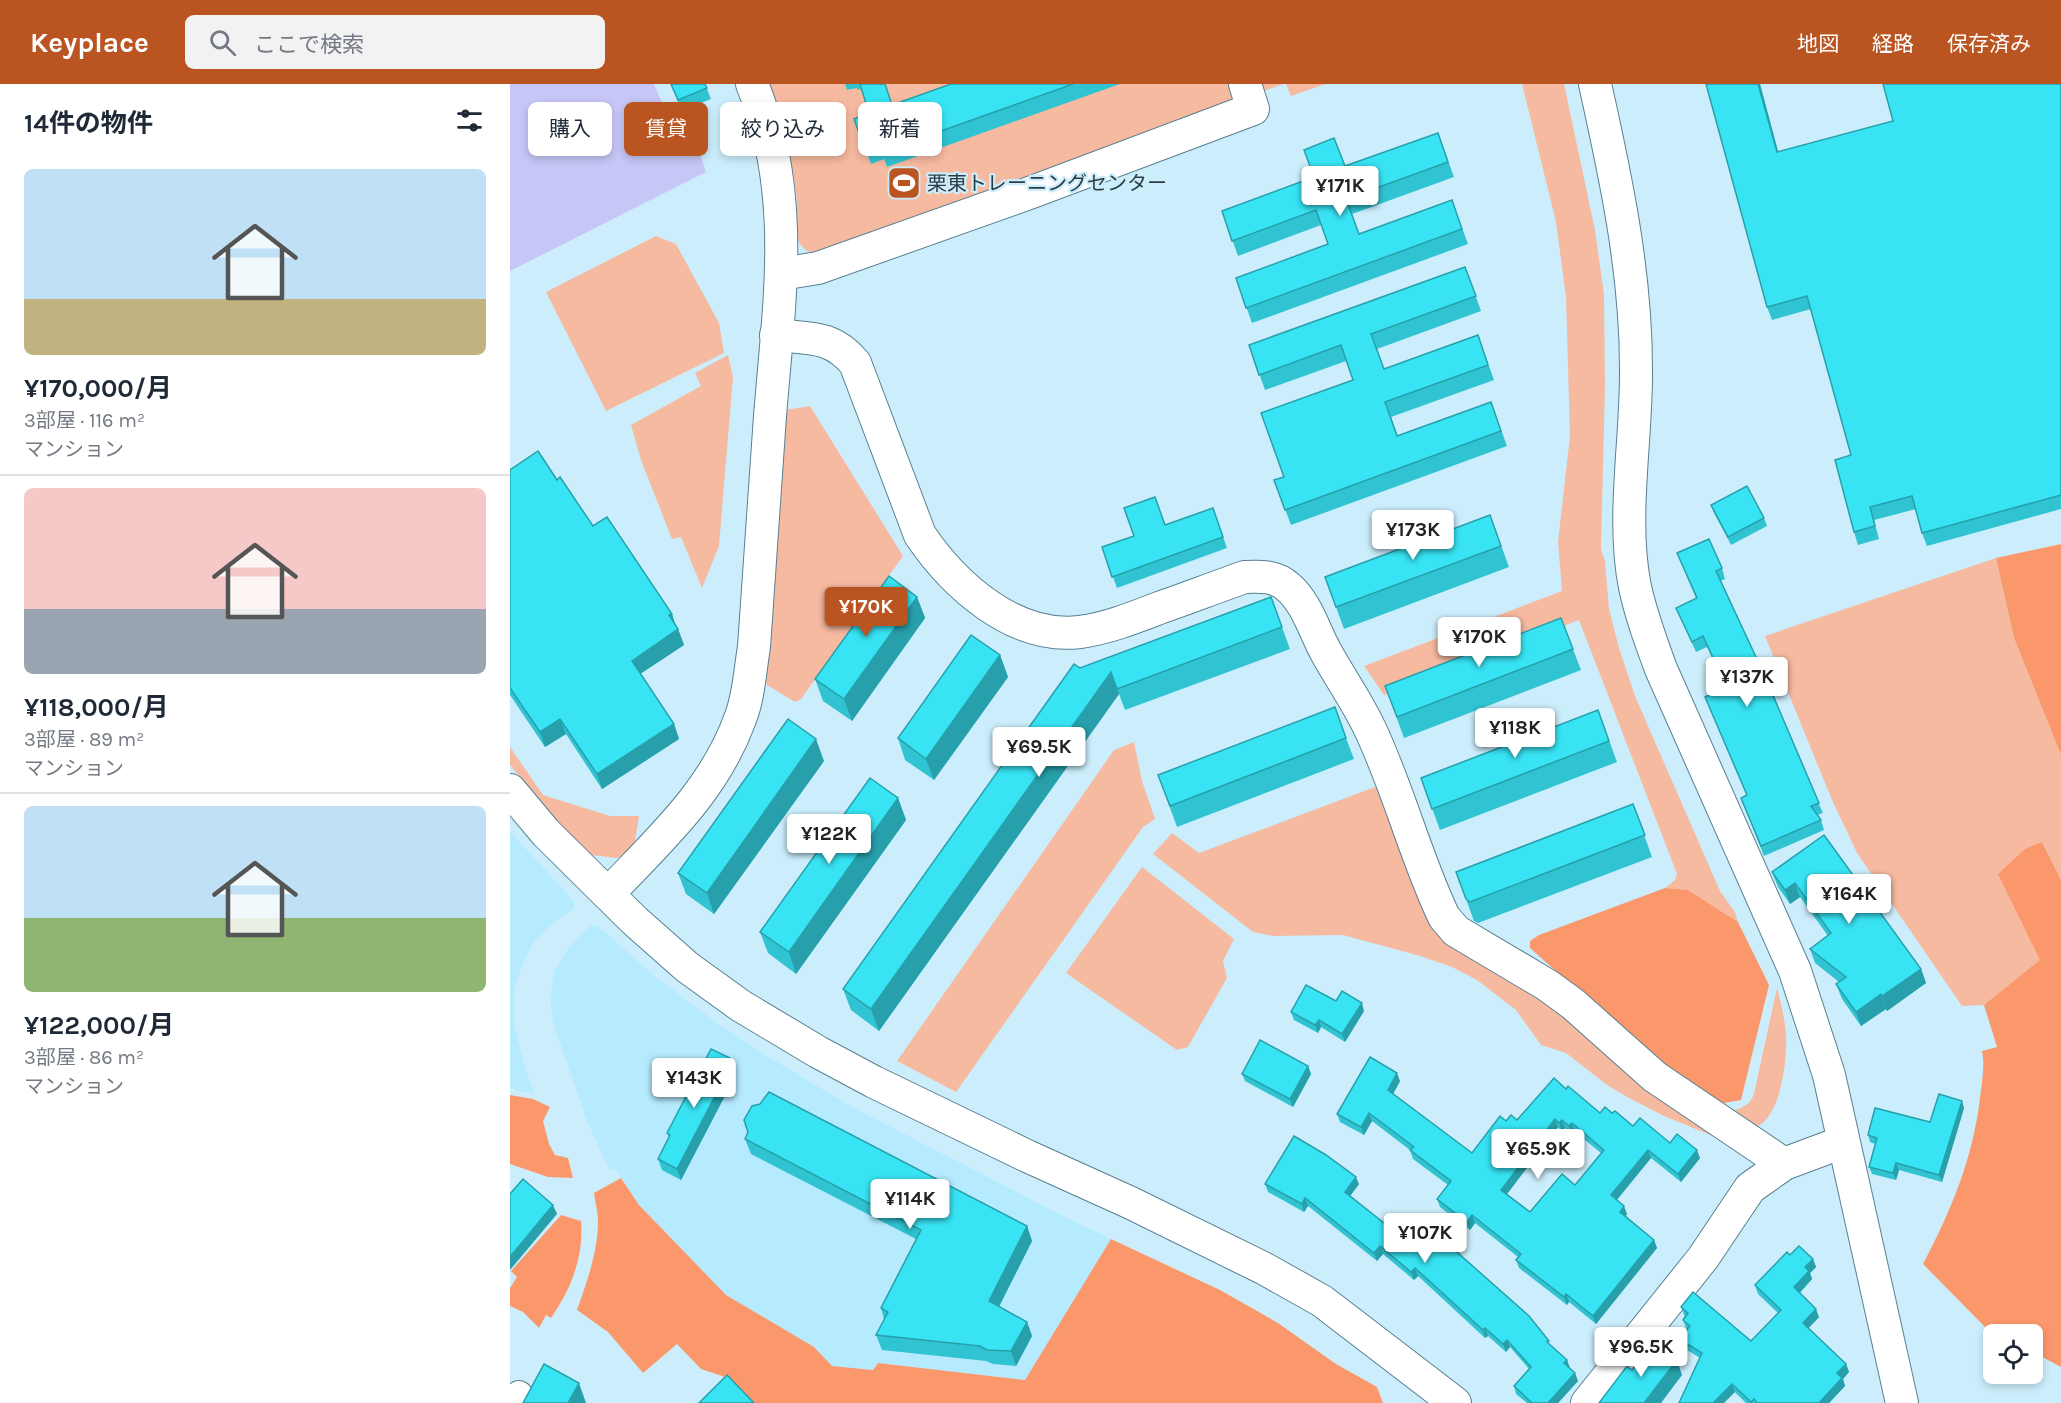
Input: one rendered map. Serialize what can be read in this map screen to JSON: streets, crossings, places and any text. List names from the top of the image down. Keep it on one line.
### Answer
{"places":{"sports":["栗東トレーニングセンター"]},"page":{"header":"Keyplace","search":"ここで検索","nav":["地図","経路","保存済み"],"heading":"14件の物件","chip":["購入","賃貸","絞り込み","新着"],"list":[{"name":"¥170,000/月","note":"3部屋 · 116 m² · マンション"},{"name":"¥118,000/月","note":"3部屋 · 89 m² · マンション"},{"name":"¥122,000/月","note":"3部屋 · 86 m² · マンション"}],"price":["¥171K","¥173K","¥170K","¥170K","¥137K","¥118K","¥69.5K","¥122K","¥164K","¥143K","¥65.9K","¥114K","¥107K","¥96.5K"]}}
